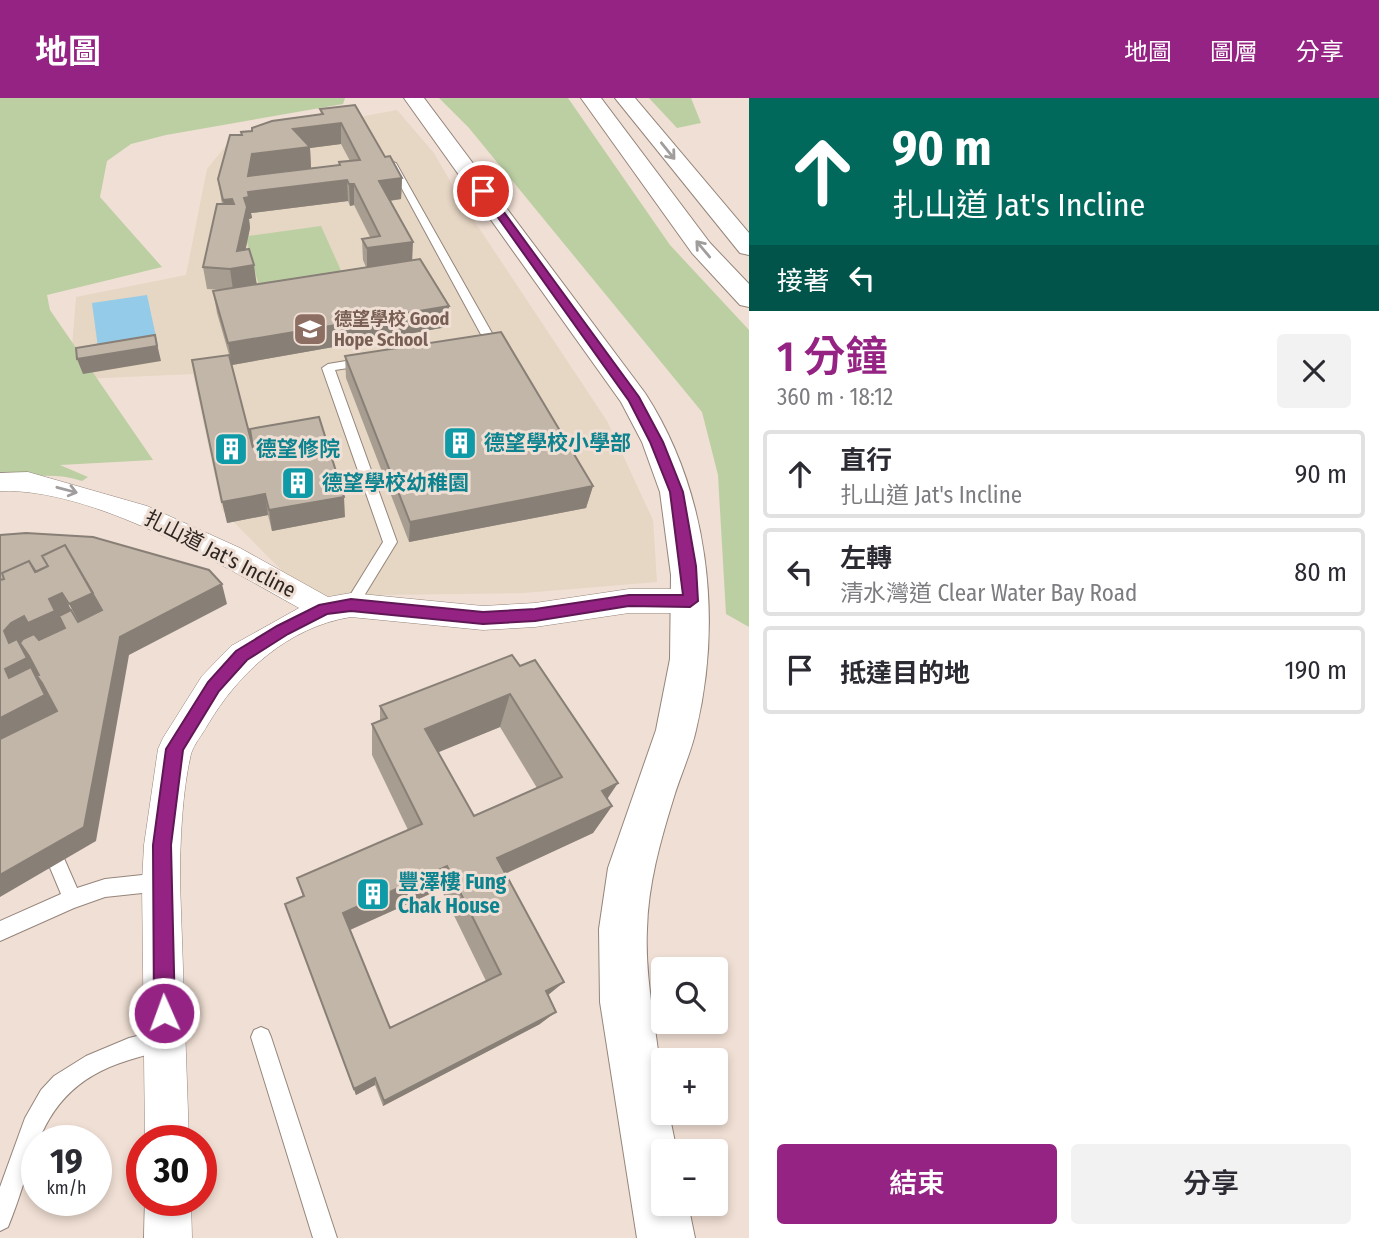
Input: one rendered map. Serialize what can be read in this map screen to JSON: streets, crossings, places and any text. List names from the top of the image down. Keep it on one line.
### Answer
{"streets":{"street":["扎山道 Jat's Incline"]},"one_way":["扎山道 Jat's Incline"],"places":{"school or university":["德望學校 Good Hope School"],"building":["德望學校小學部","德望修院","德望學校幼稚園","豐澤樓 Fung Chak House"]},"page":{"header":"地圖","nav":["地圖","圖層","分享"],"turn":["90 m","扎山道 Jat's Incline"],"then":"接著","heading":["1 分鐘","360 m · 18:12"],"list":[{"name":"直行","note":"扎山道 Jat's Incline","value":"90 m"},{"name":"左轉","note":"清水灣道 Clear Water Bay Road","value":"80 m"},{"name":"抵達目的地","value":"190 m"}],"map_buttons":["+","−"],"speed":"19 km/h","limit":"30","buttons":["結束","分享"]}}
